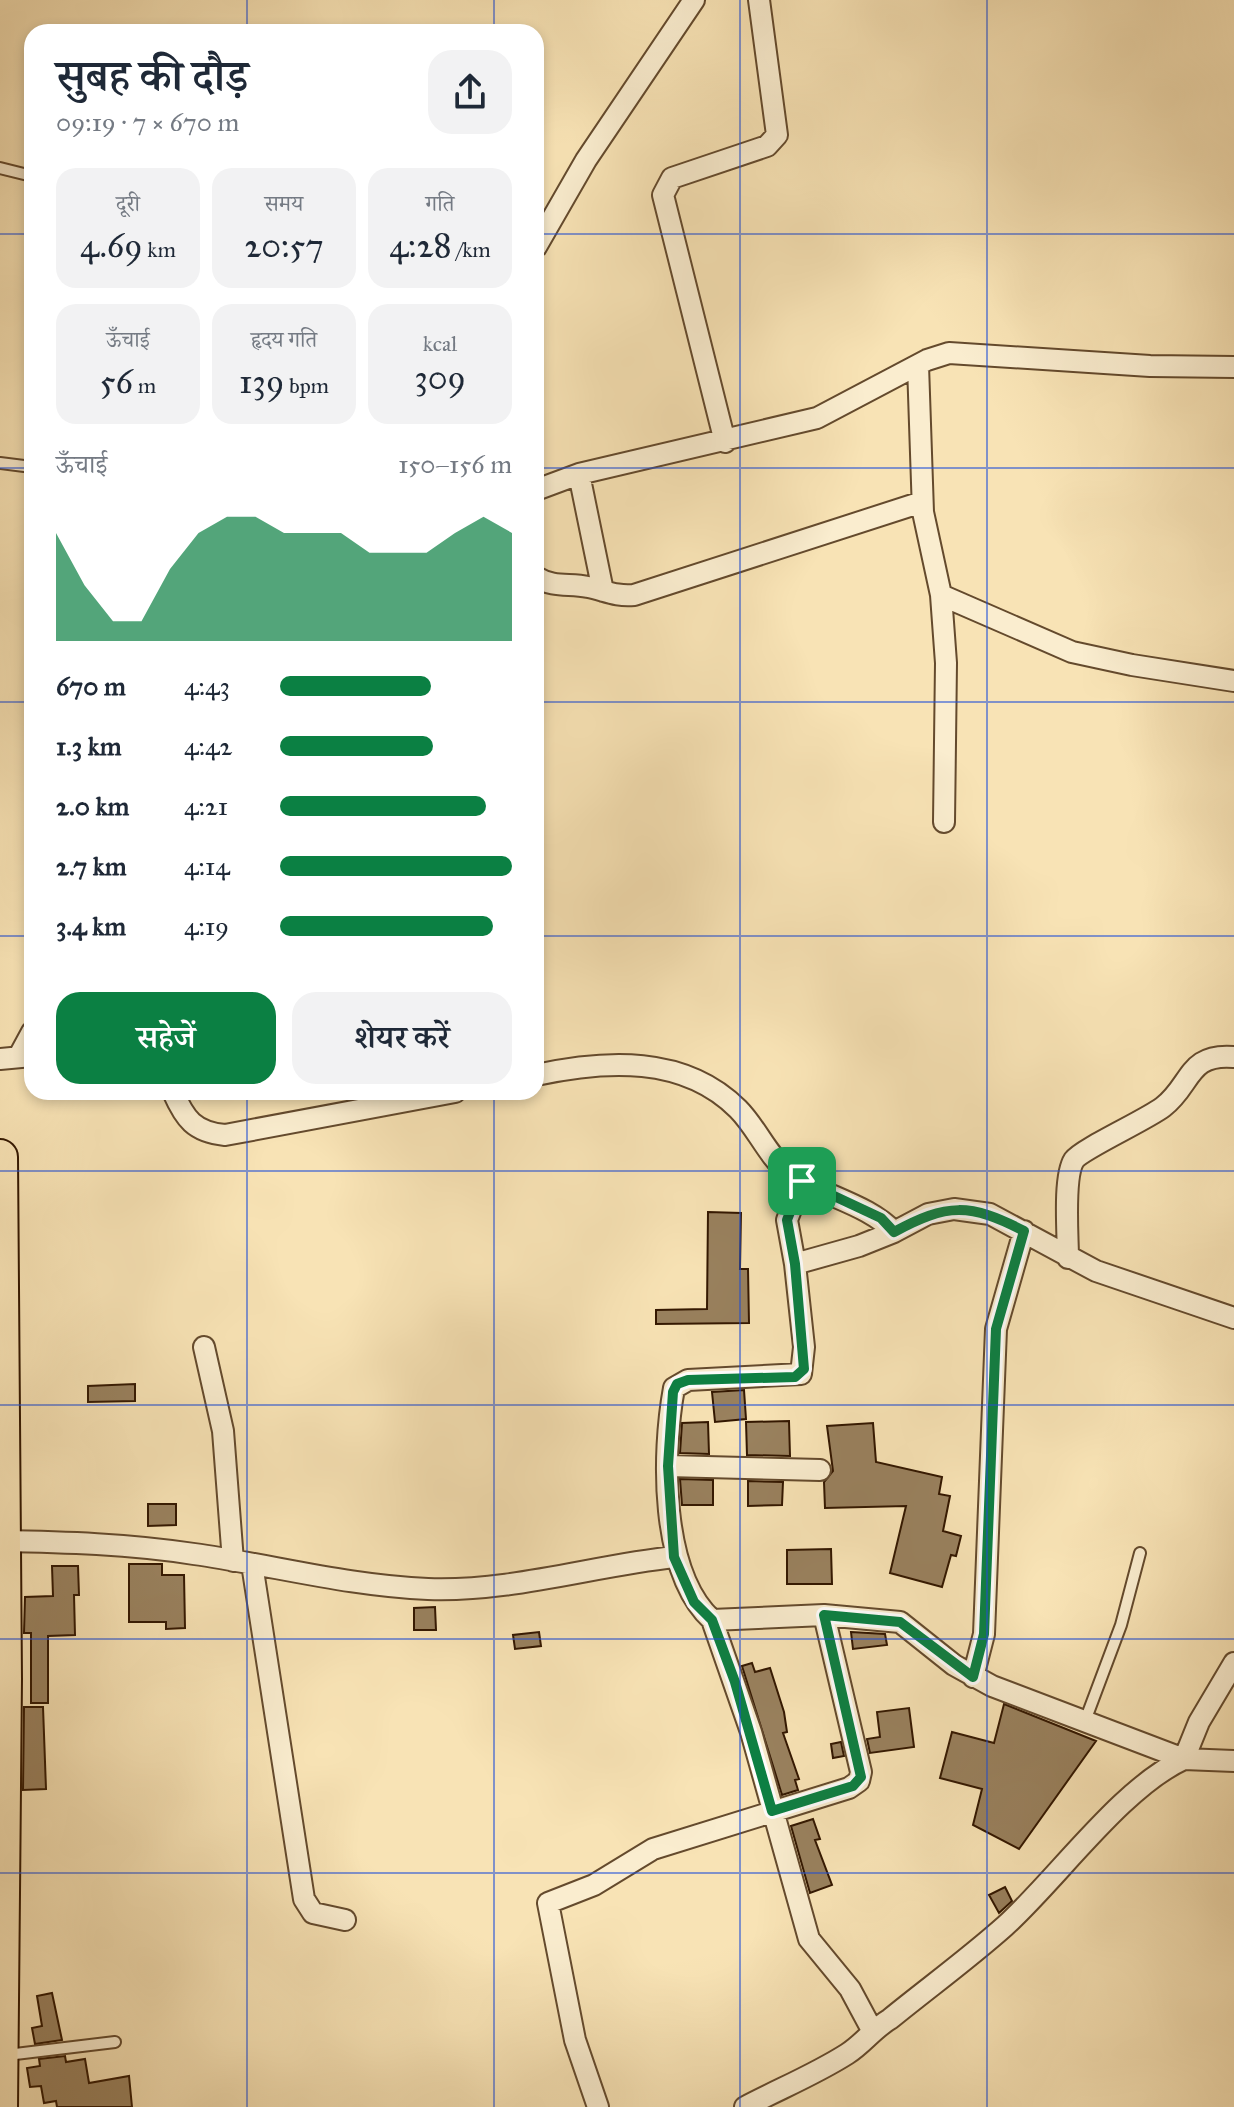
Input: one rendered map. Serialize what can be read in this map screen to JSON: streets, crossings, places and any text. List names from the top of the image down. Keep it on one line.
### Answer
{"page":{"heading":["सुबह की दौड़","09:19 · 7 × 670 m"],"stats":[["दूरी","4.69 km"],["समय","20:57"],["गति","4:28 /km"],["ऊँचाई","56 m"],["हृदय गति","139 bpm"],["kcal","309"]],"chart":["ऊँचाई","150–156 m"],"list":[{"name":"670 m","note":"4:43"},{"name":"1.3 km","note":"4:42"},{"name":"2.0 km","note":"4:21"},{"name":"2.7 km","note":"4:14"},{"name":"3.4 km","note":"4:19"}],"buttons":["सहेजें","शेयर करें"]}}
